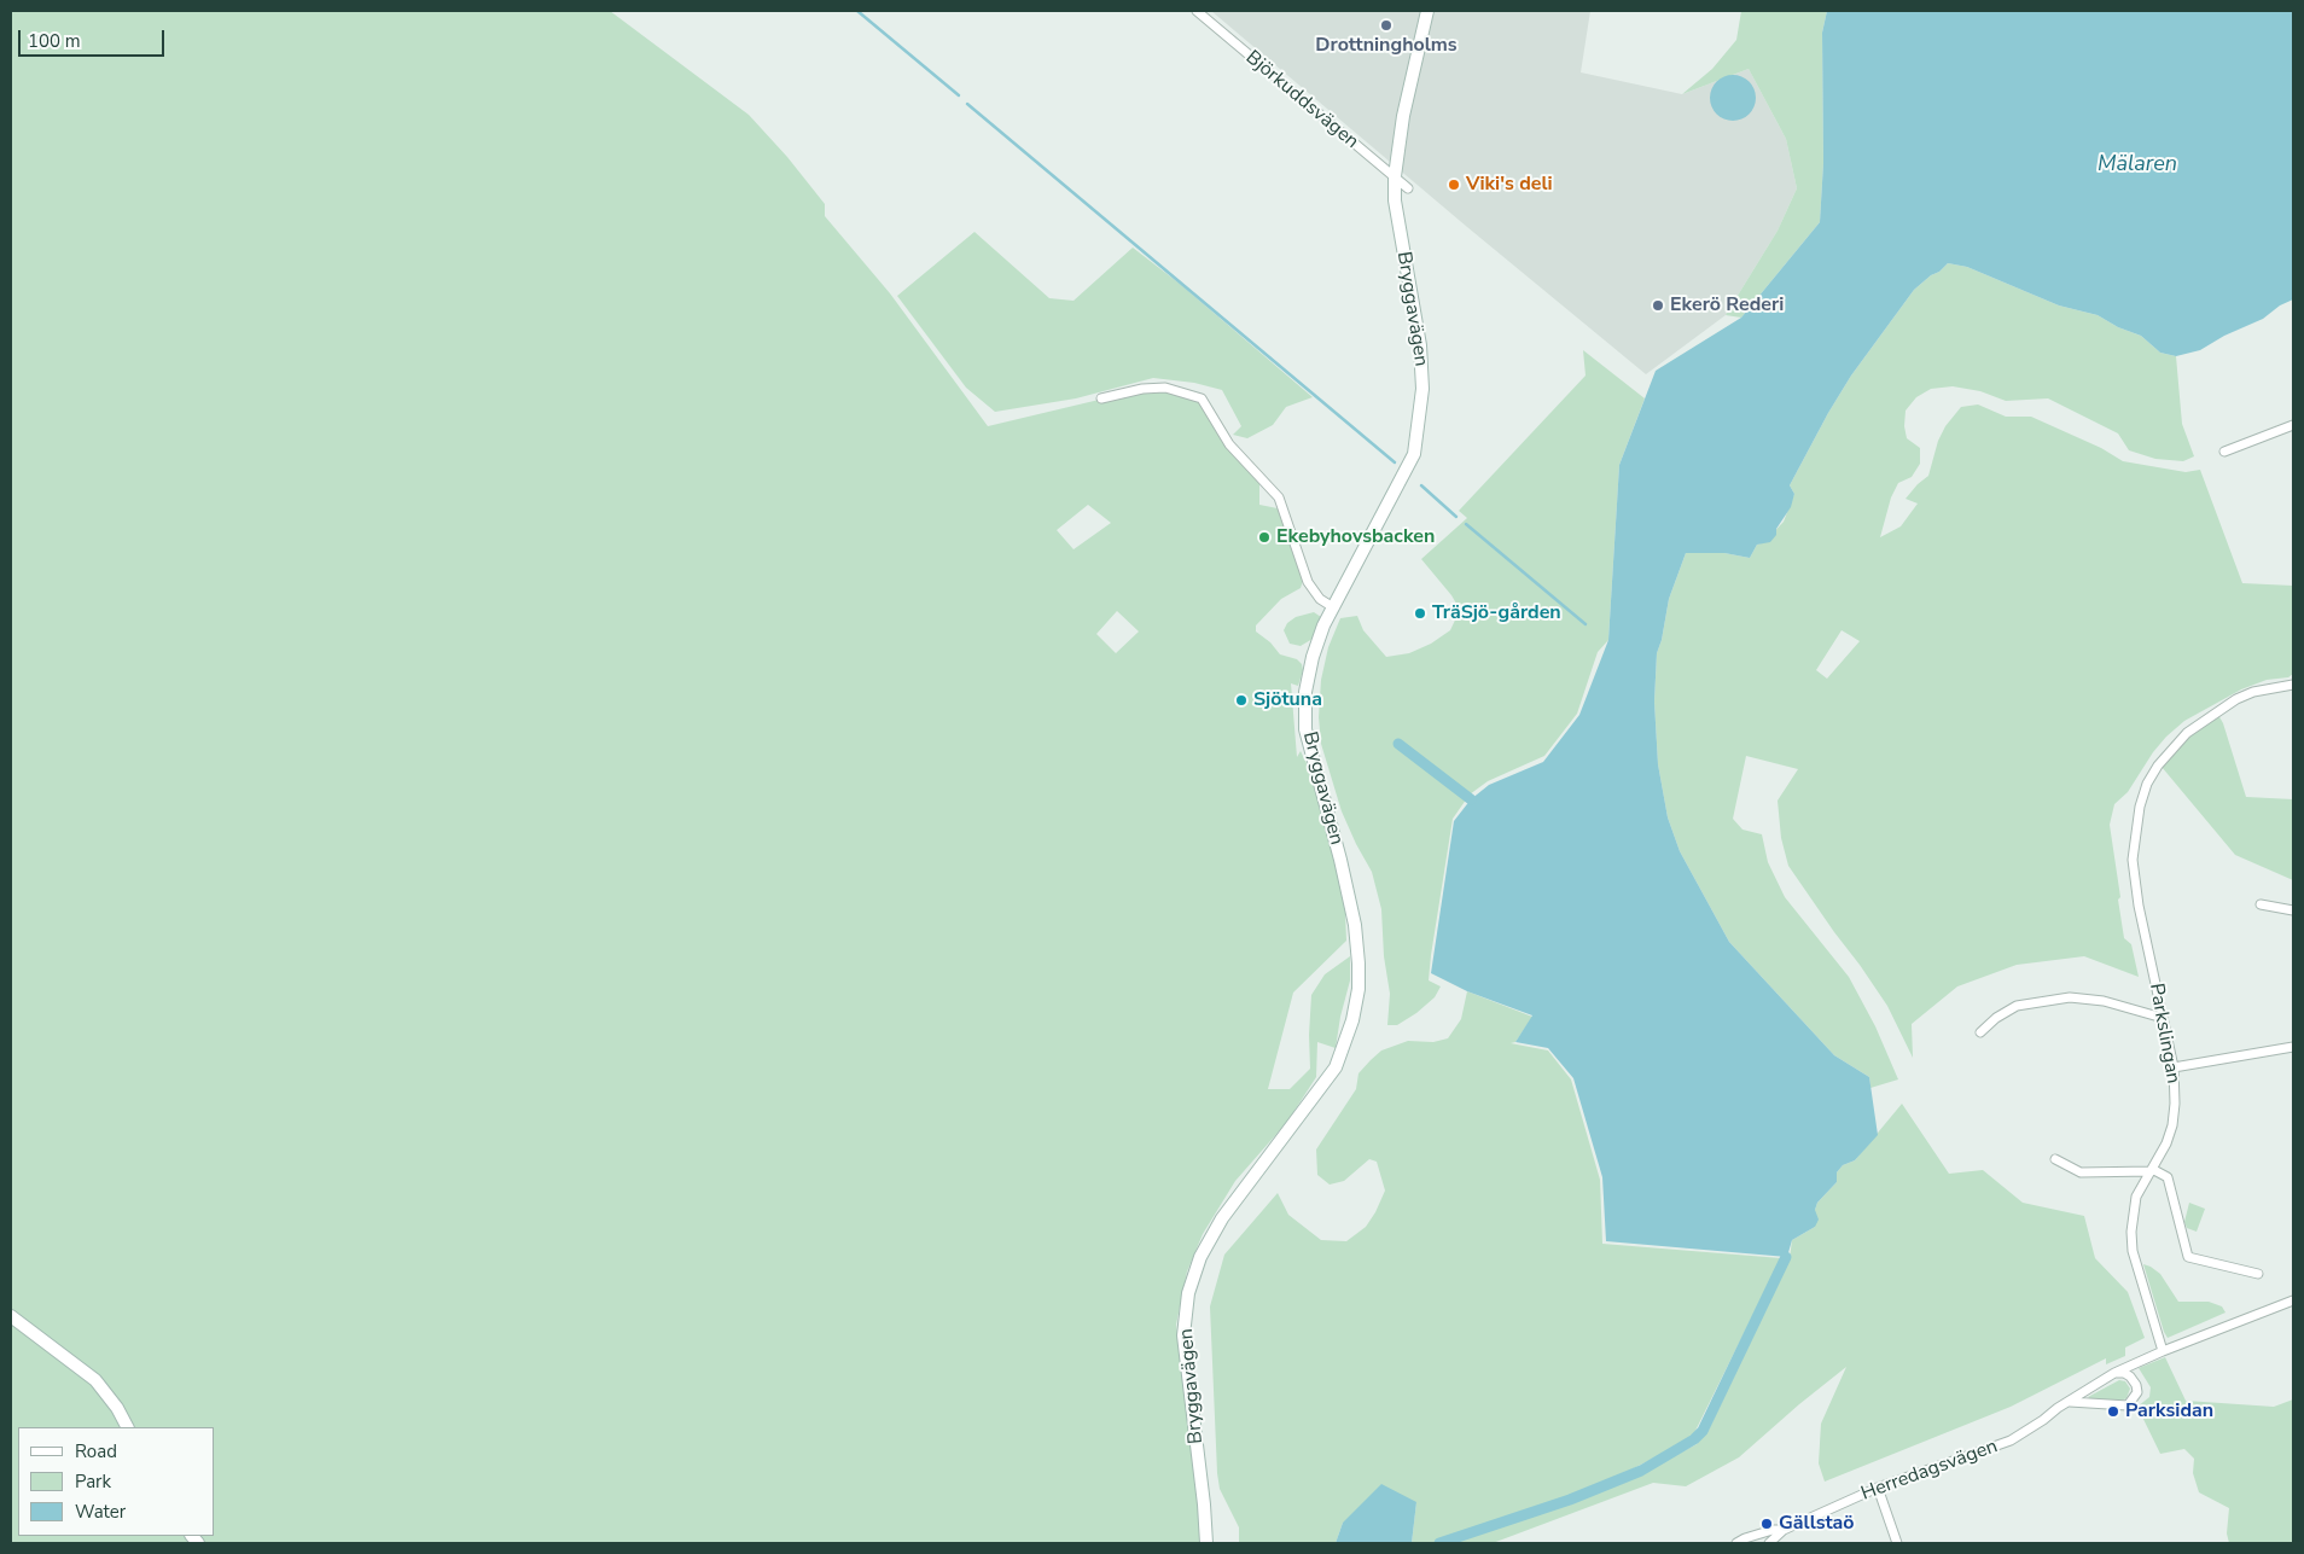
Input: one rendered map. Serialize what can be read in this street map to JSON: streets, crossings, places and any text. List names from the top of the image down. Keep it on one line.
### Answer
{"streets":{"main road":["Bryggavägen"],"street":["Björkuddsvägen","Parkslingan","Herredagsvägen"]},"crossings":[["Björkuddsvägen","Bryggavägen"],["Parkslingan","Herredagsvägen"]],"water":["Mälaren"],"places":["Drottningholms","Viki's deli","Ekerö Rederi","Ekebyhovsbacken","TräSjö-gården","Sjötuna","Parksidan","Gällstaö"],"legend":["Road","Park","Water"],"scale_bar":"100 m"}
